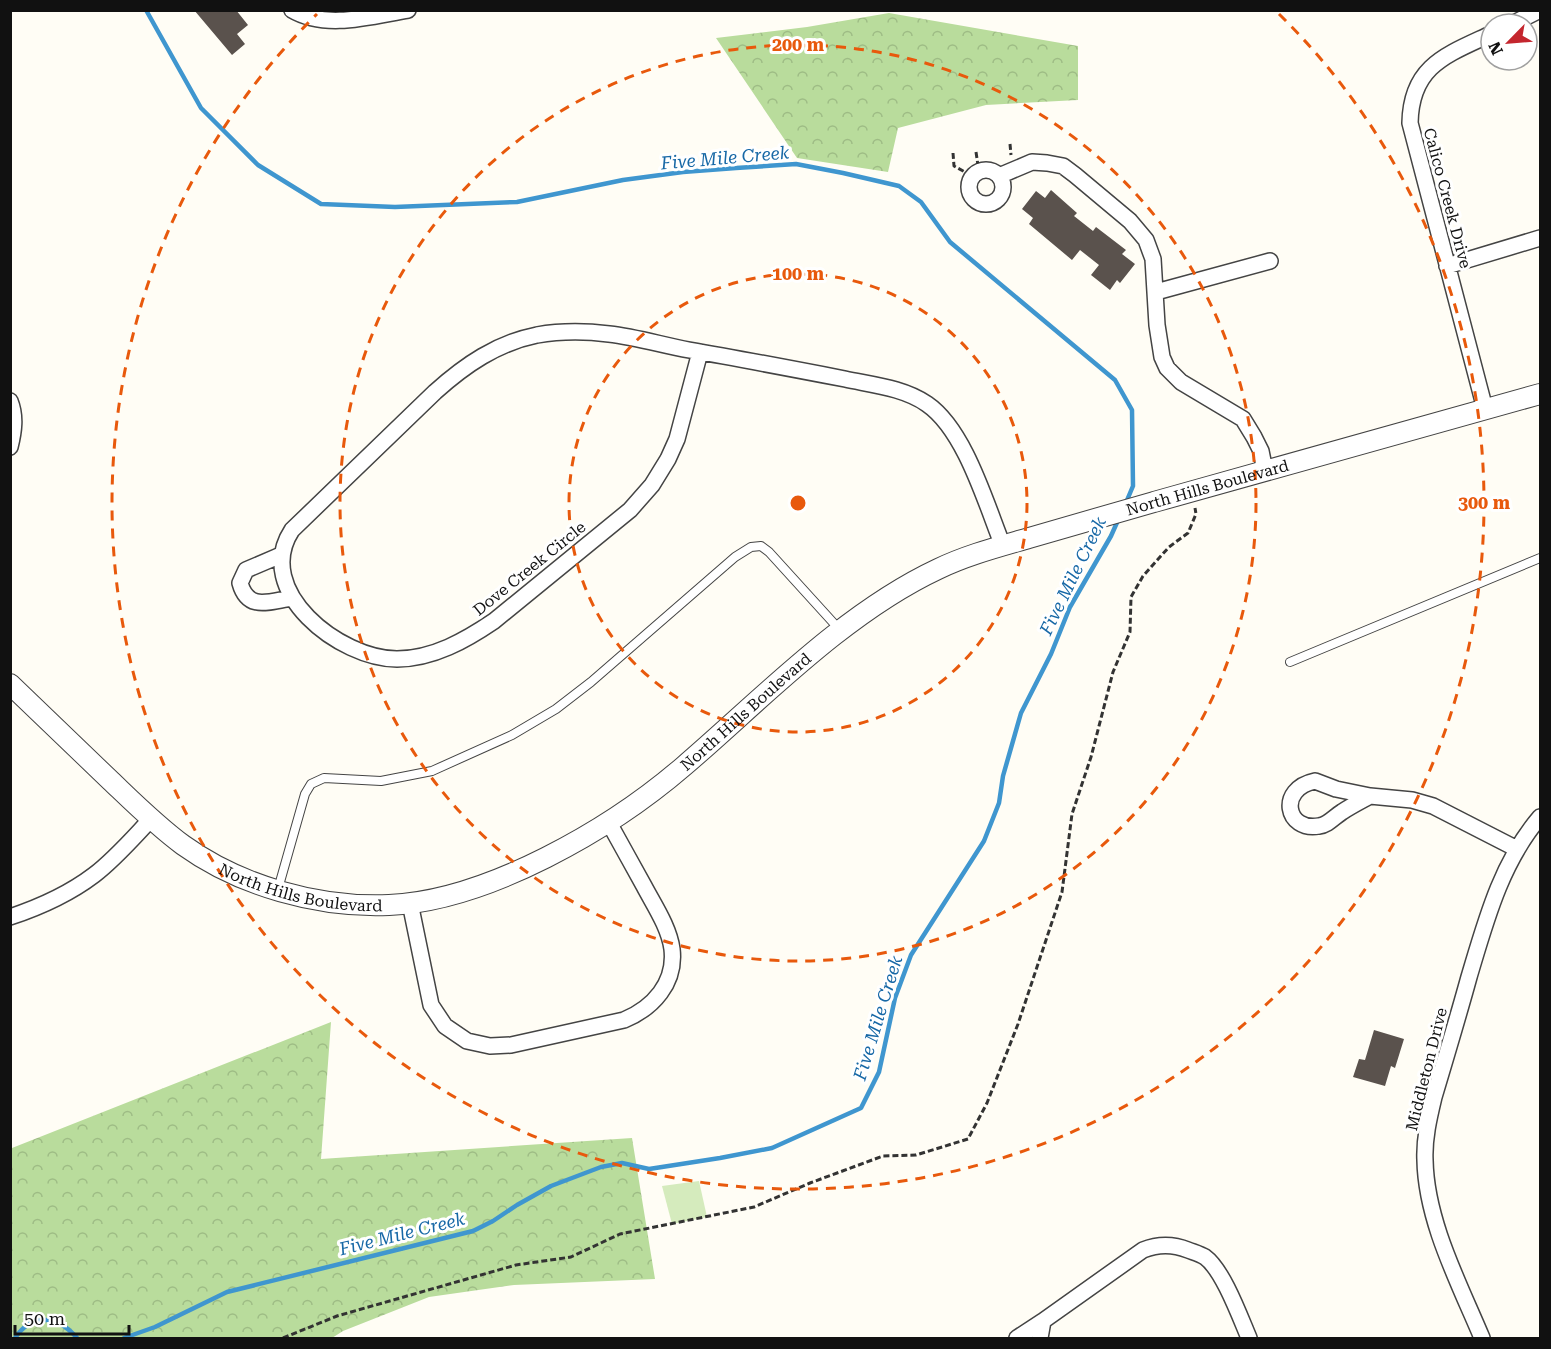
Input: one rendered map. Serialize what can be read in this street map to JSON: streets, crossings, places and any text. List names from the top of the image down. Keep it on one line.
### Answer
{"streets":{"street":["Calico Creek Drive","North Hills Boulevard","Dove Creek Circle","Middleton Drive"]},"crossings":[["Calico Creek Drive","North Hills Boulevard"]],"water":["Five Mile Creek"],"scale_bar":"50 m","north":"bottom left","rings":["200 m","100 m","300 m"]}
